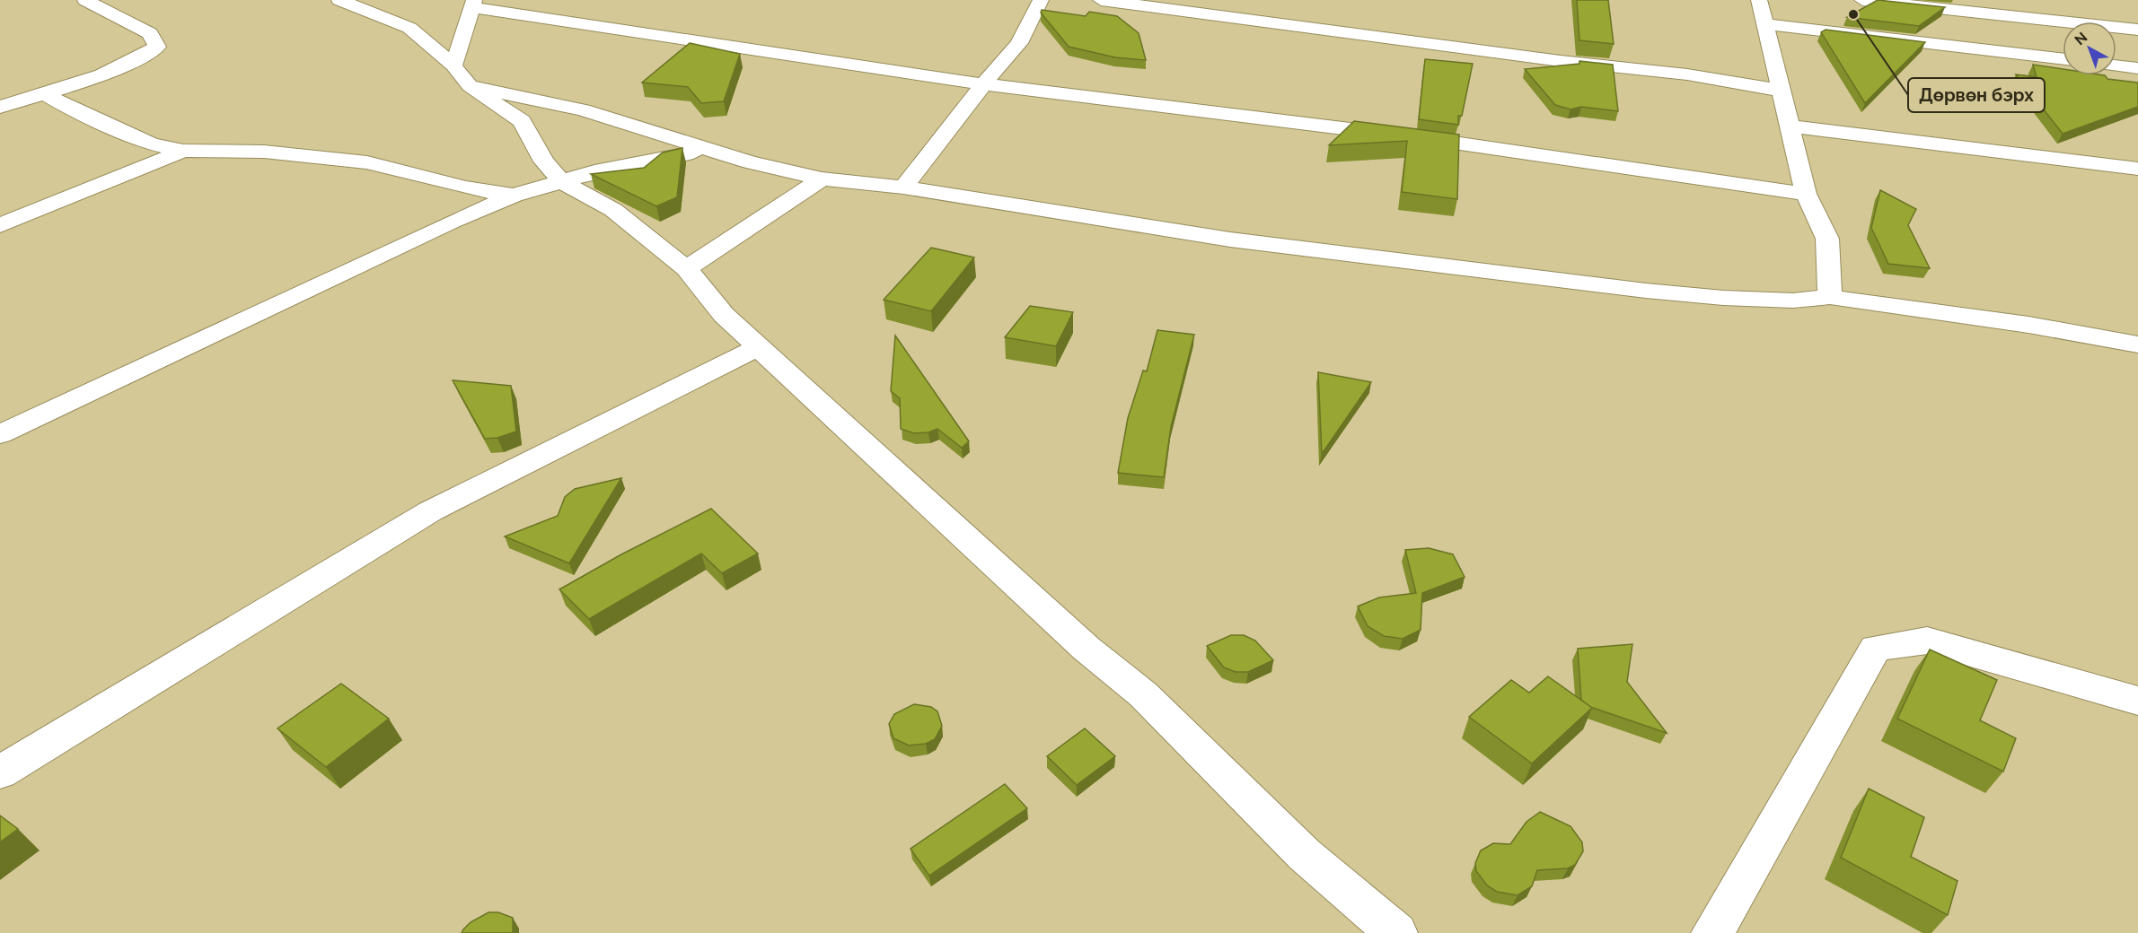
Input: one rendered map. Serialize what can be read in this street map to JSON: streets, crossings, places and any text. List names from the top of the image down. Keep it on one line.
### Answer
{"places":["Дөрвөн бэрх"],"north":"top left"}
